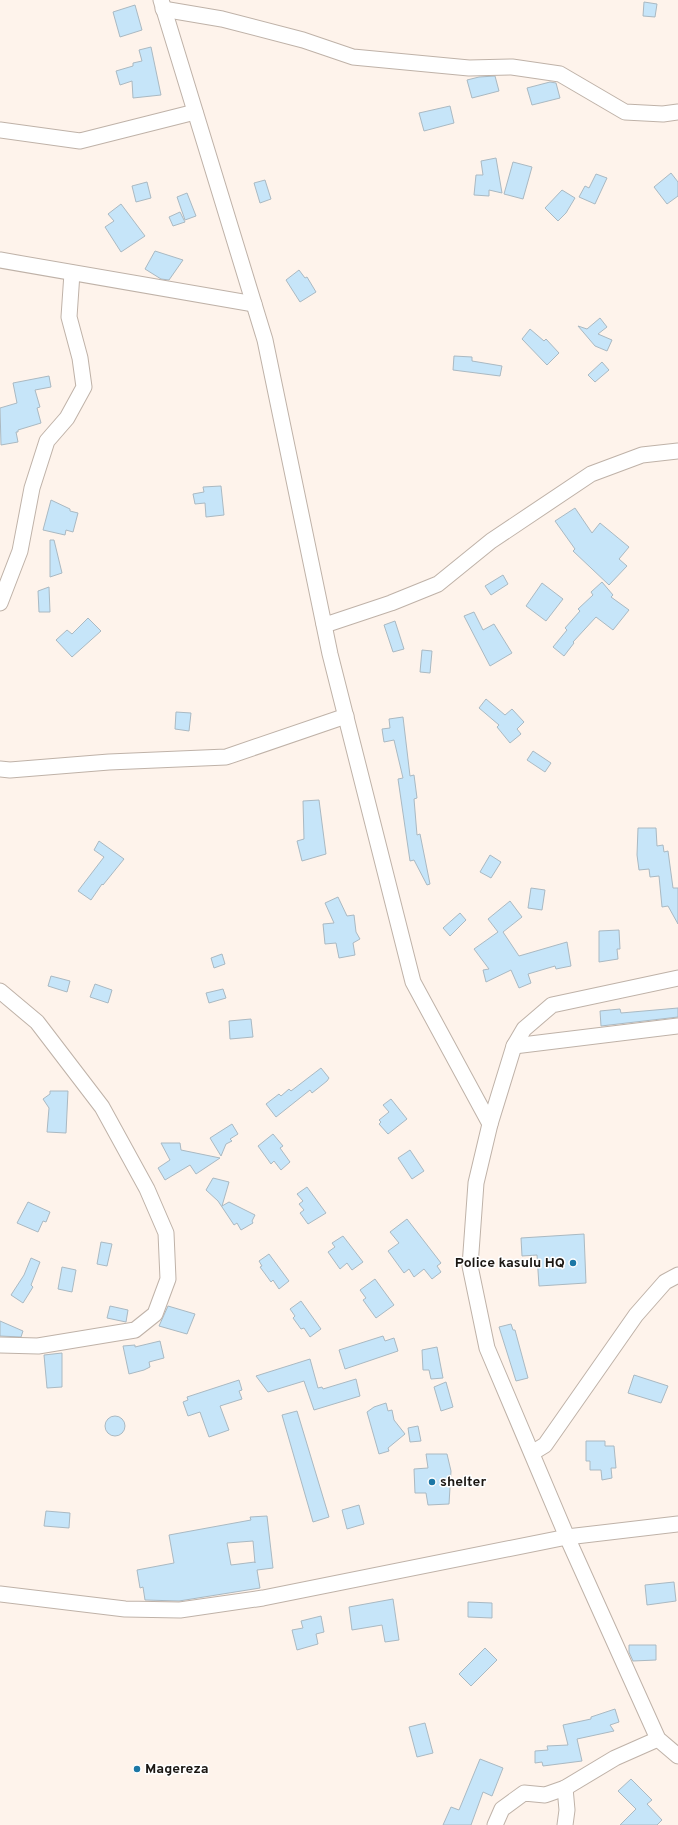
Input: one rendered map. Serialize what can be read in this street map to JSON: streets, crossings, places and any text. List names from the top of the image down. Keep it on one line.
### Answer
{"places":["Police kasulu HQ","shelter","Magereza"]}
